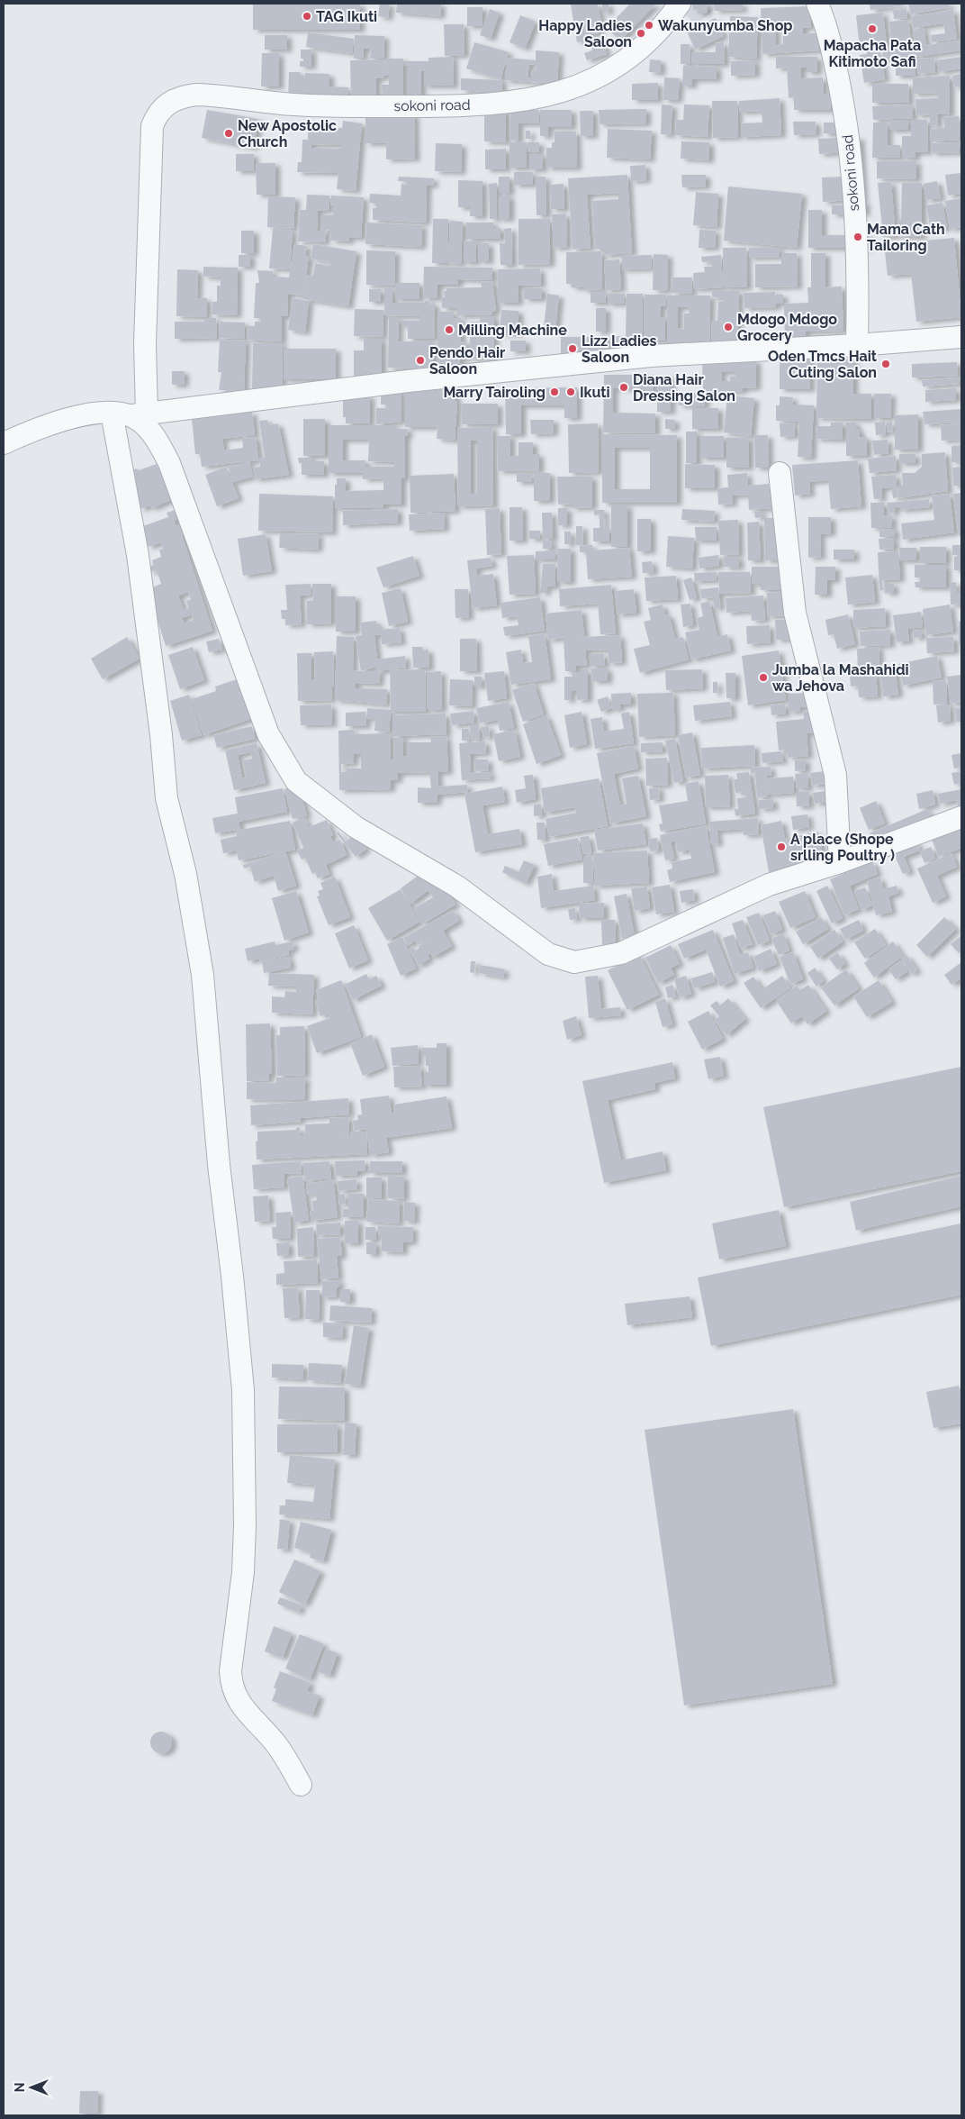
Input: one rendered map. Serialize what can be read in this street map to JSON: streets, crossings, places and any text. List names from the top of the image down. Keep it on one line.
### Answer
{"streets":{"street":["sokoni road"]},"places":["TAG Ikuti","Wakunyumba Shop","Mapacha Pata Kitimoto Safi","Happy Ladies Saloon","New Apostolic Church","Mama Cath Tailoring","Mdogo Mdogo Grocery","Milling Machine","Lizz Ladies Saloon","Pendo Hair Saloon","Oden Tmcs Hait Cuting Salon","Diana Hair Dressing Salon","Marry Tairoling","Ikuti","Jumba la Mashahidi wa Jehova","A place (Shope srlling Poultry )"],"north":"left"}
